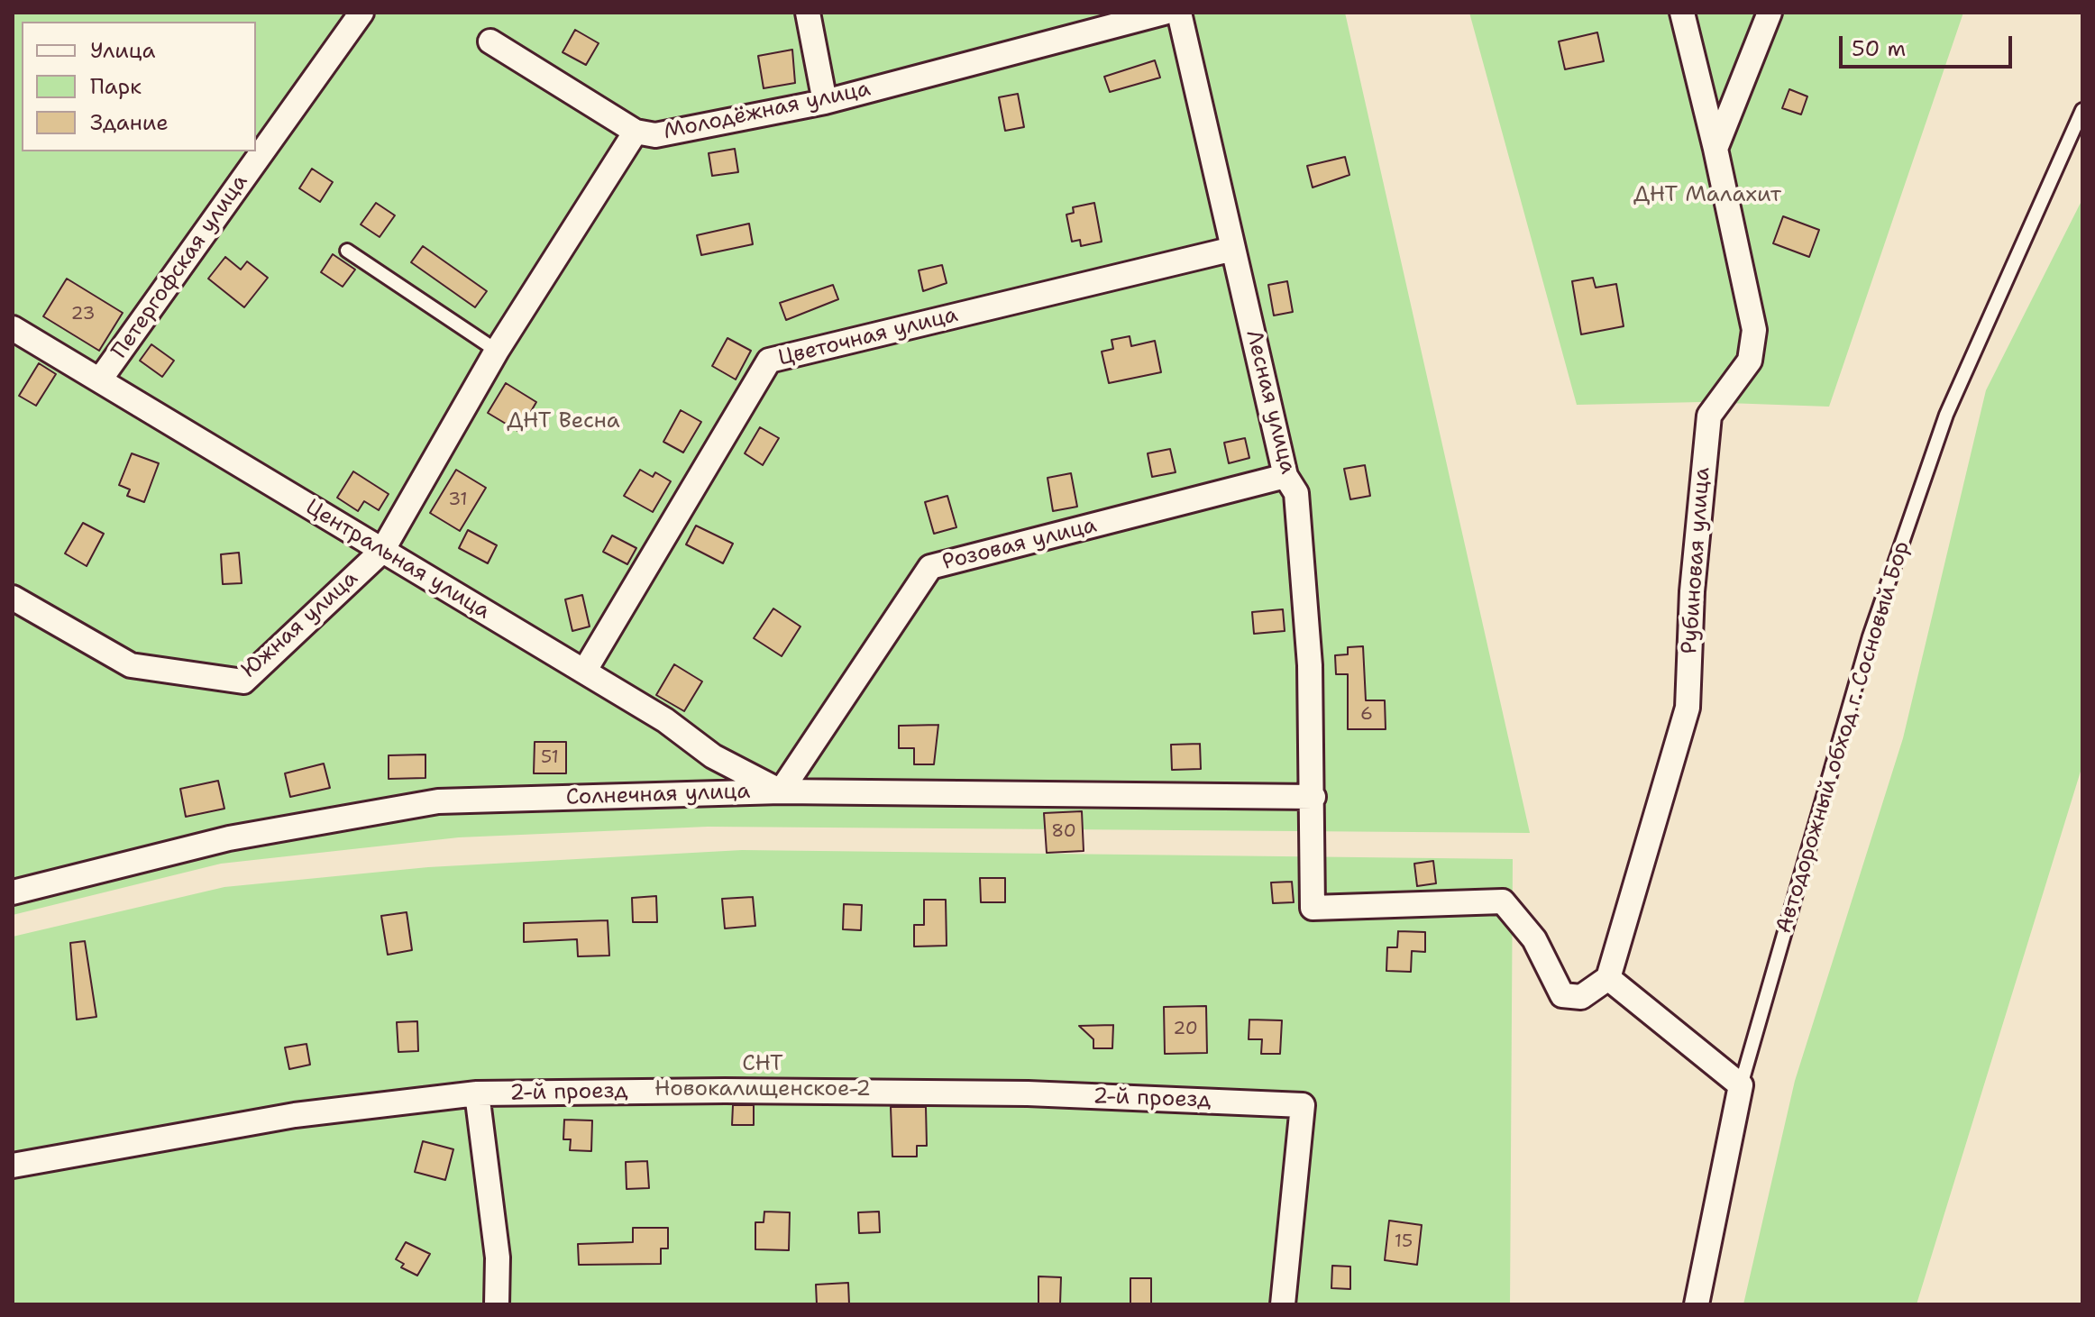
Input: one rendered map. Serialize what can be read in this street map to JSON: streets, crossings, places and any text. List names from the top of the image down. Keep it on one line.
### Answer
{"streets":{"street":["Молодёжная улица","Петергофская улица","Цветочная улица","Лесная улица","Розовая улица","Центральная улица","Рубиновая улица","Южная улица","Автодорожный обход г. Сосновый Бор","Солнечная улица","2-й проезд"]},"crossings":[["Молодёжная улица","Центральная улица"],["Молодёжная улица","Южная улица"],["Петергофская улица","Центральная улица"],["Цветочная улица","Лесная улица"],["Цветочная улица","Центральная улица"],["Лесная улица","Розовая улица"],["Лесная улица","Рубиновая улица"],["Лесная улица","Солнечная улица"],["Розовая улица","Центральная улица"],["Розовая улица","Солнечная улица"],["Центральная улица","Южная улица"],["Центральная улица","Солнечная улица"]],"parks":["ДНТ Малахит","ДНТ Весна","СНТ Новокалищенское-2"],"house_numbers":["23","31","6","51","80","20","15"],"legend":["Улица","Парк","Здание"],"scale_bar":"50 m"}
